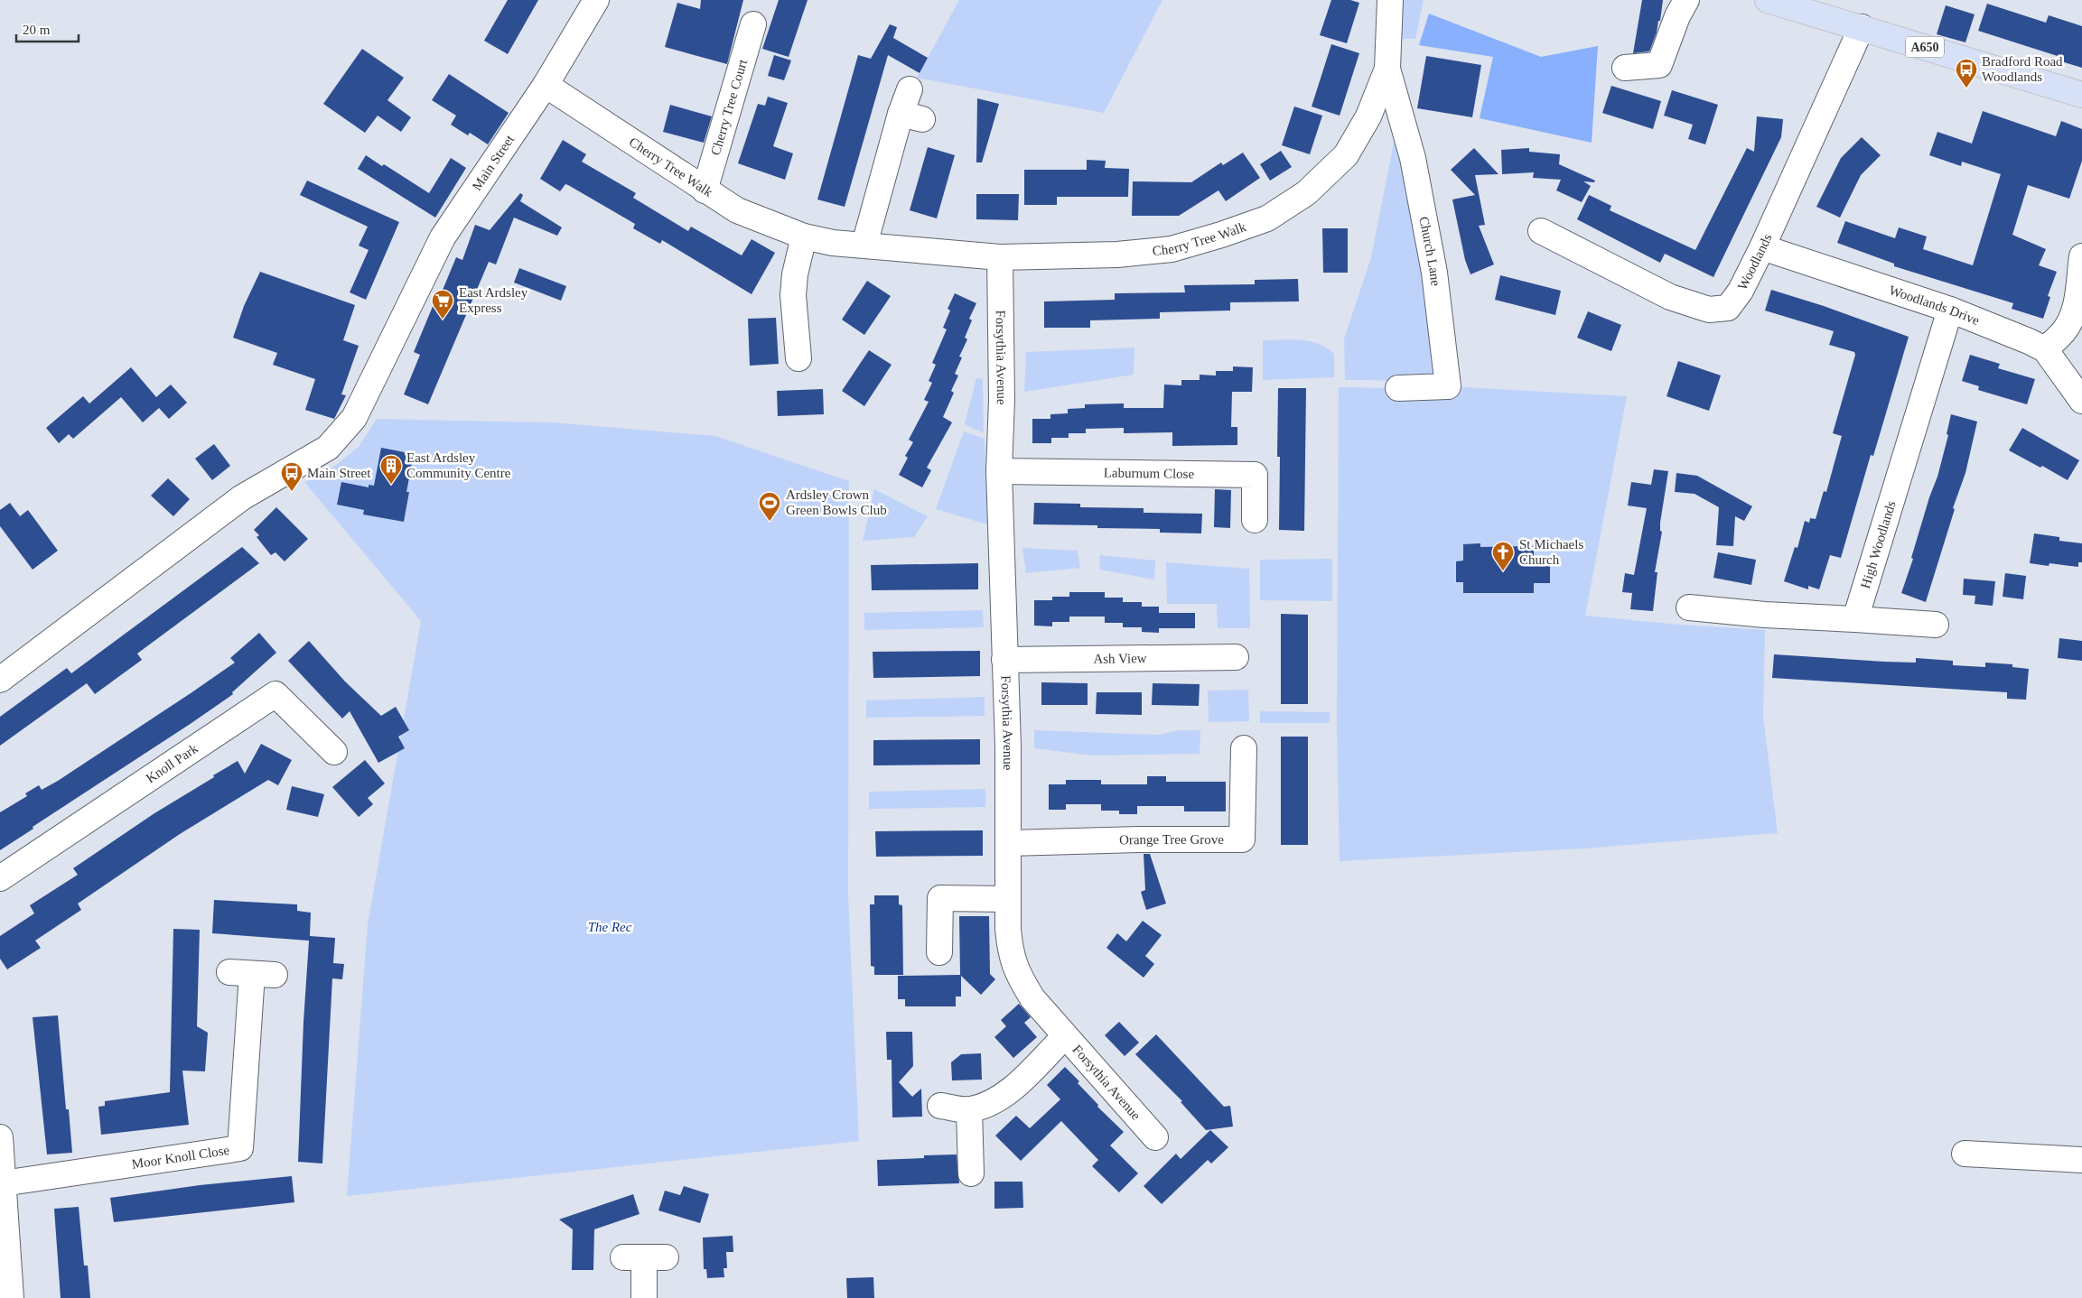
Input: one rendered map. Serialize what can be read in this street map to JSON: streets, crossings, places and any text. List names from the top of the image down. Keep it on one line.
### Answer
{"streets":{"main road":["A650"],"street":["Cherry Tree Court","Main Street","Cherry Tree Walk","Church Lane","Woodlands","Woodlands Drive","Forsythia Avenue","Laburnum Close","High Woodlands","Ash View","Knoll Park","Orange Tree Grove","Moor Knoll Close"]},"crossings":[["A650","Woodlands"],["Cherry Tree Court","Cherry Tree Walk"],["Main Street","Cherry Tree Walk"],["Cherry Tree Walk","Church Lane"],["Cherry Tree Walk","Forsythia Avenue"],["Woodlands","Woodlands Drive"],["Woodlands Drive","High Woodlands"],["Forsythia Avenue","Laburnum Close"],["Forsythia Avenue","Ash View"],["Forsythia Avenue","Orange Tree Grove"]],"parks":["The Rec"],"places":{"bus stop":["Bradford Road Woodlands","Main Street"],"supermarket":["East Ardsley Express"],"building":["East Ardsley Community Centre"],"sports":["Ardsley Crown Green Bowls Club"],"church":["St Michaels Church"]},"scale_bar":"20 m"}
